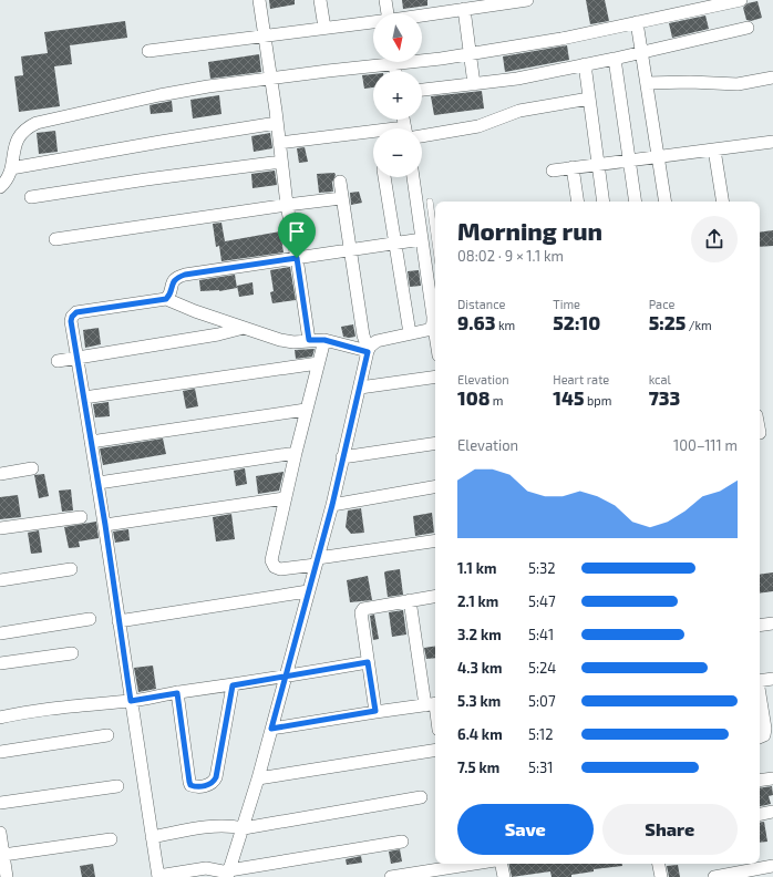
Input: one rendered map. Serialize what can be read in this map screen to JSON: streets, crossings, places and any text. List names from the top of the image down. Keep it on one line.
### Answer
{"north":"bottom","page":{"map_buttons":["+","−"],"heading":["Morning run","08:02 · 9 × 1.1 km"],"stats":[["Distance","9.63 km"],["Time","52:10"],["Pace","5:25 /km"],["Elevation","108 m"],["Heart rate","145 bpm"],["kcal","733"]],"chart":["Elevation","100–111 m"],"list":[{"name":"1.1 km","note":"5:32"},{"name":"2.1 km","note":"5:47"},{"name":"3.2 km","note":"5:41"},{"name":"4.3 km","note":"5:24"},{"name":"5.3 km","note":"5:07"},{"name":"6.4 km","note":"5:12"},{"name":"7.5 km","note":"5:31"}],"buttons":["Save","Share"]}}
